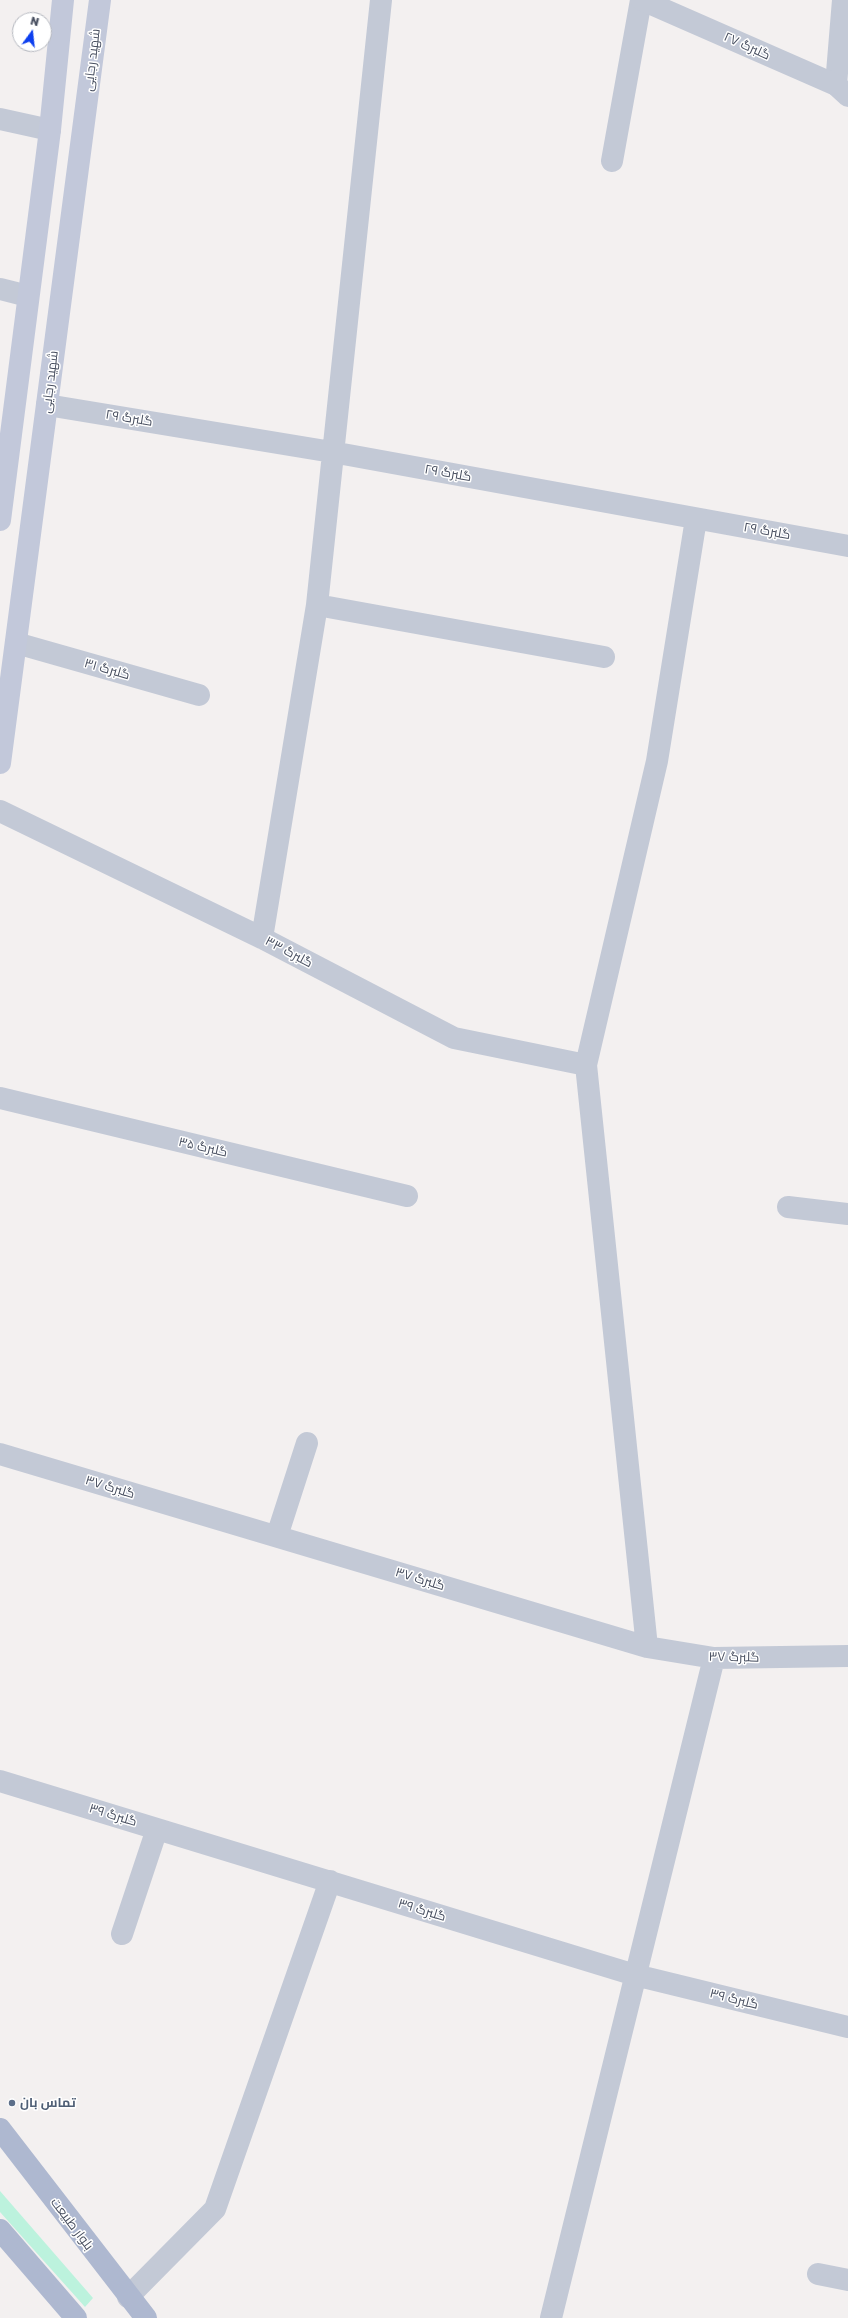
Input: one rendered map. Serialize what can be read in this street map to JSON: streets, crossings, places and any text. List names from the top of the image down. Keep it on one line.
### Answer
{"streets":{"main road":["شهید رجایی","بلوار طبیعت"],"street":["گلبرگ ۲۷","گلبرگ ۲۹","گلبرگ ۳۱","گلبرگ ۳۳","گلبرگ ۳۵","گلبرگ ۳۷","گلبرگ ۳۹"]},"crossings":[["شهید رجایی","گلبرگ ۲۹"],["شهید رجایی","گلبرگ ۳۱"]],"places":["تماس بان"],"north":"top"}
